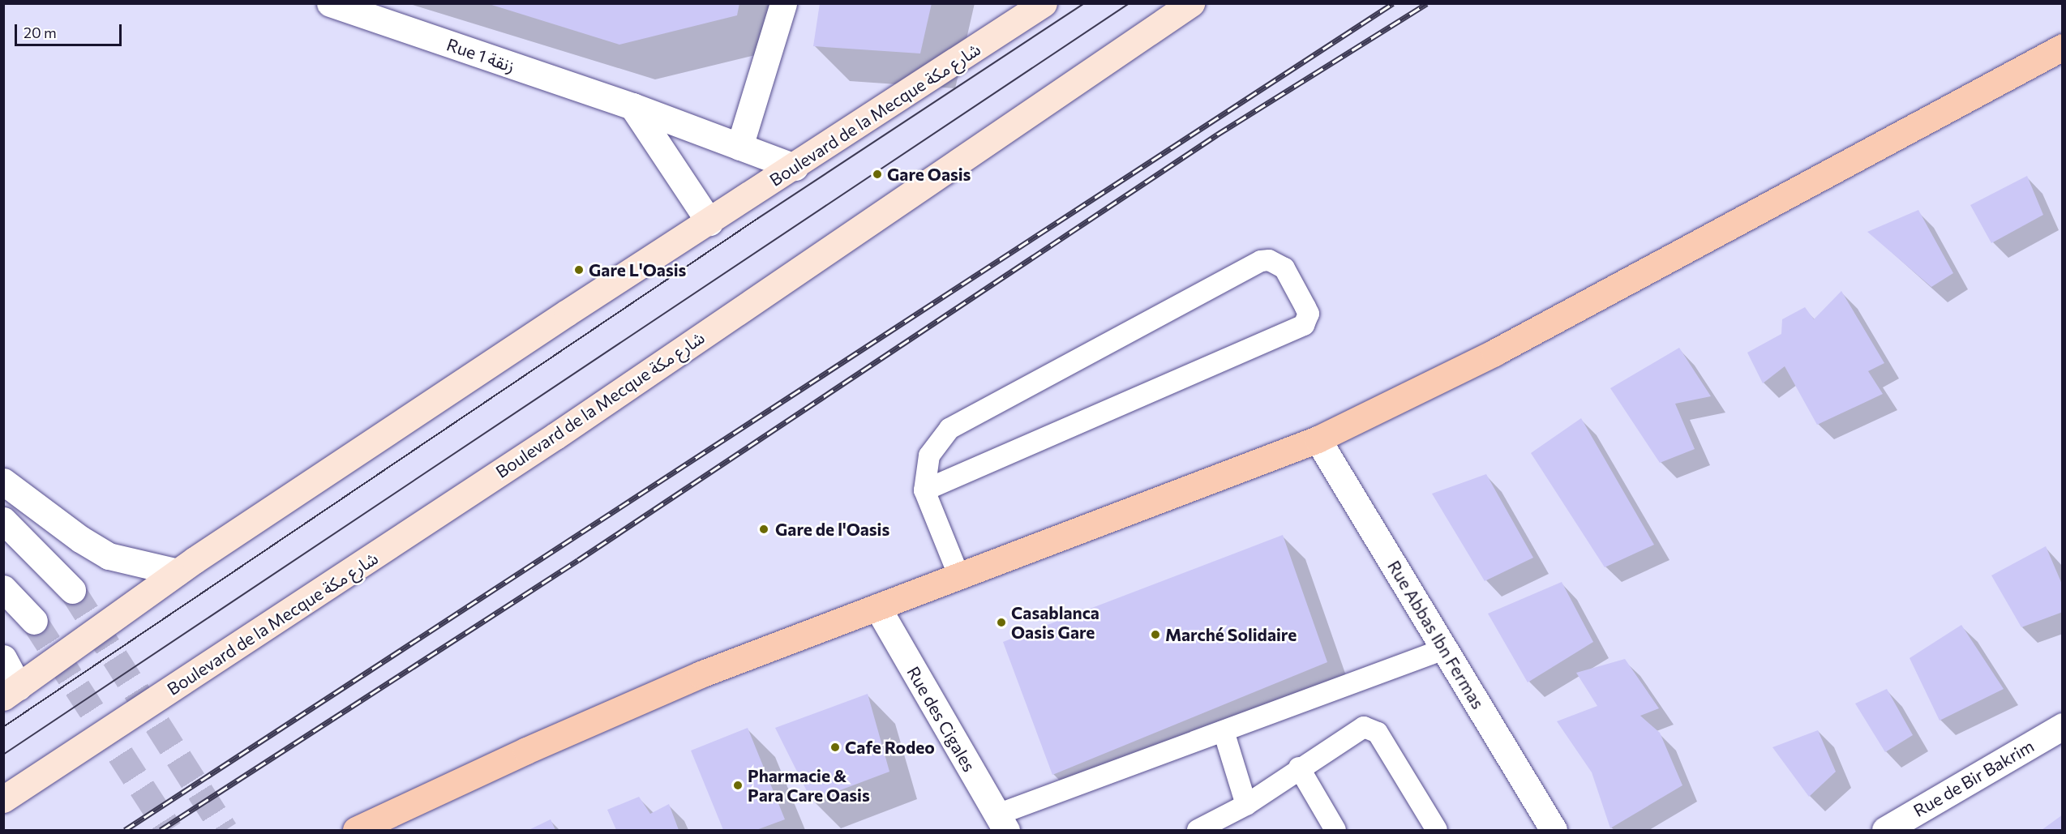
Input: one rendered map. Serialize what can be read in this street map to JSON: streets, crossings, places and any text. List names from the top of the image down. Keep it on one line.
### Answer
{"streets":{"main road":["Boulevard de la Mecque شارع مكة"],"street":["Rue 1 زنقة","Rue Abbas Ibn Fermas","Rue des Cigales","Rue de Bir Bakrim"]},"crossings":[["Rue 1 زنقة","Boulevard de la Mecque شارع مكة"]],"places":["Gare Oasis","Gare L'Oasis","Gare de l'Oasis","Casablanca Oasis Gare","Marché Solidaire","Cafe Rodeo","Pharmacie & Para Care Oasis"],"scale_bar":"20 m"}
